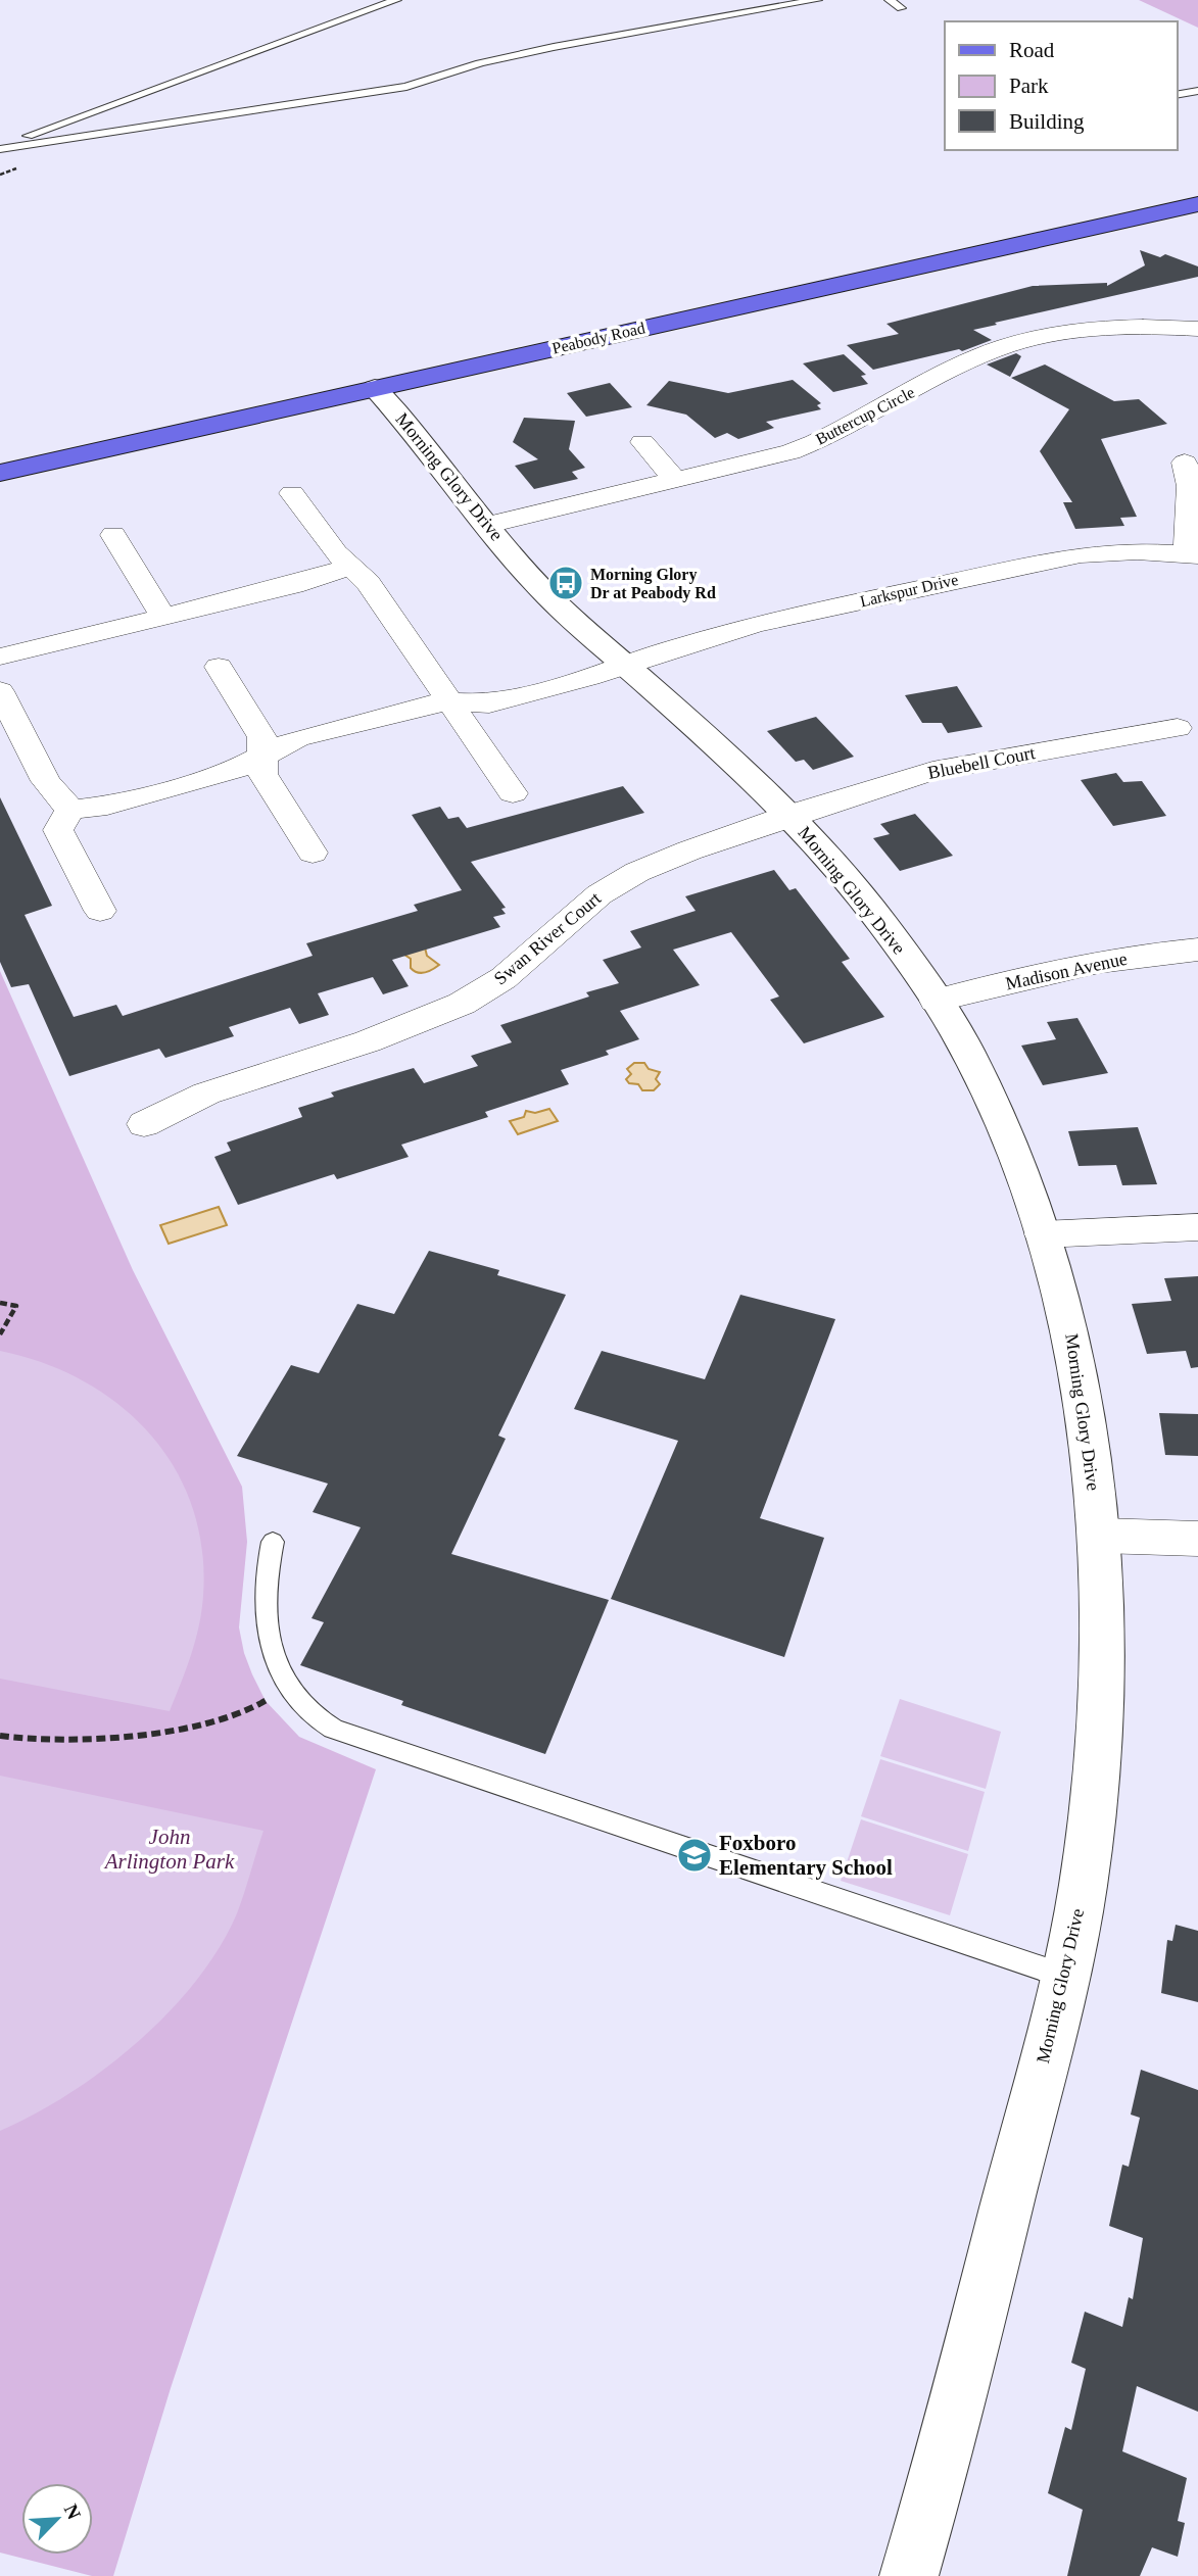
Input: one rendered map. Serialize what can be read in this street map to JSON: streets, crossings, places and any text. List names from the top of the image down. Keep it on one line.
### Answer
{"streets":{"main road":["Peabody Road"],"street":["Buttercup Circle","Morning Glory Drive","Larkspur Drive","Bluebell Court","Swan River Court","Madison Avenue"]},"crossings":[["Peabody Road","Morning Glory Drive"],["Buttercup Circle","Morning Glory Drive"],["Morning Glory Drive","Larkspur Drive"],["Morning Glory Drive","Bluebell Court"],["Morning Glory Drive","Swan River Court"],["Morning Glory Drive","Madison Avenue"],["Bluebell Court","Swan River Court"]],"parks":["John Arlington Park"],"places":{"bus stop":["Morning Glory Dr at Peabody Rd"],"school or university":["Foxboro Elementary School"]},"legend":["Road","Park","Building"],"north":"top right"}
